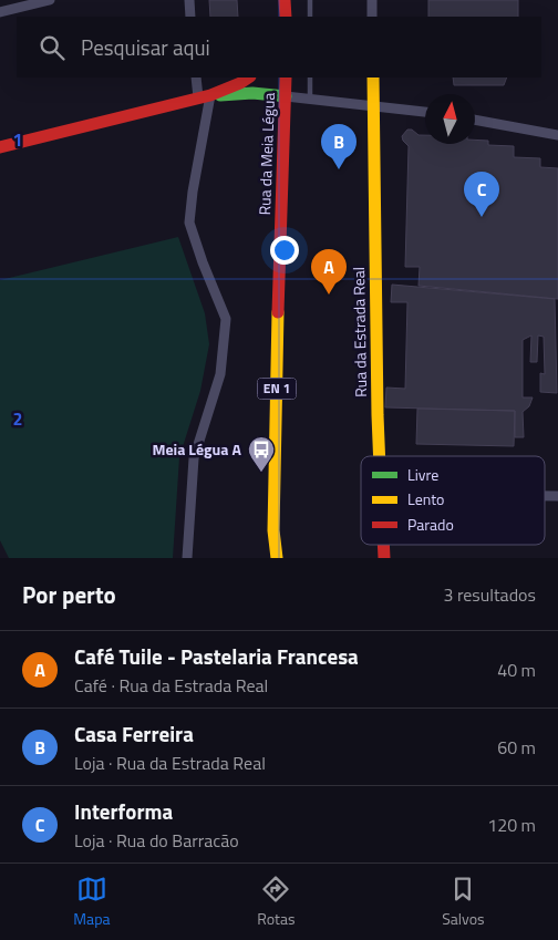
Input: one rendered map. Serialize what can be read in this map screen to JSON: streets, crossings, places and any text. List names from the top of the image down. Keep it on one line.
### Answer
{"streets":{"main road":["Rua da Meia Légua","Rua da Estrada Real","EN 1"]},"places":{"bus stop":["Meia Légua A"]},"legend":["Livre","Lento","Parado"],"north":"top","page":{"search":"Pesquisar aqui","pins":["B","C","A"],"heading":["Por perto","3 resultados"],"list":[{"mark":"A","name":"Café Tuile - Pastelaria Francesa","note":"Café · Rua da Estrada Real","value":"40 m"},{"mark":"B","name":"Casa Ferreira","note":"Loja · Rua da Estrada Real","value":"60 m"},{"mark":"C","name":"Interforma","note":"Loja · Rua do Barracão","value":"120 m"}],"nav":["Mapa","Rotas","Salvos"]},"grid":{"rows":["1","2"]}}
